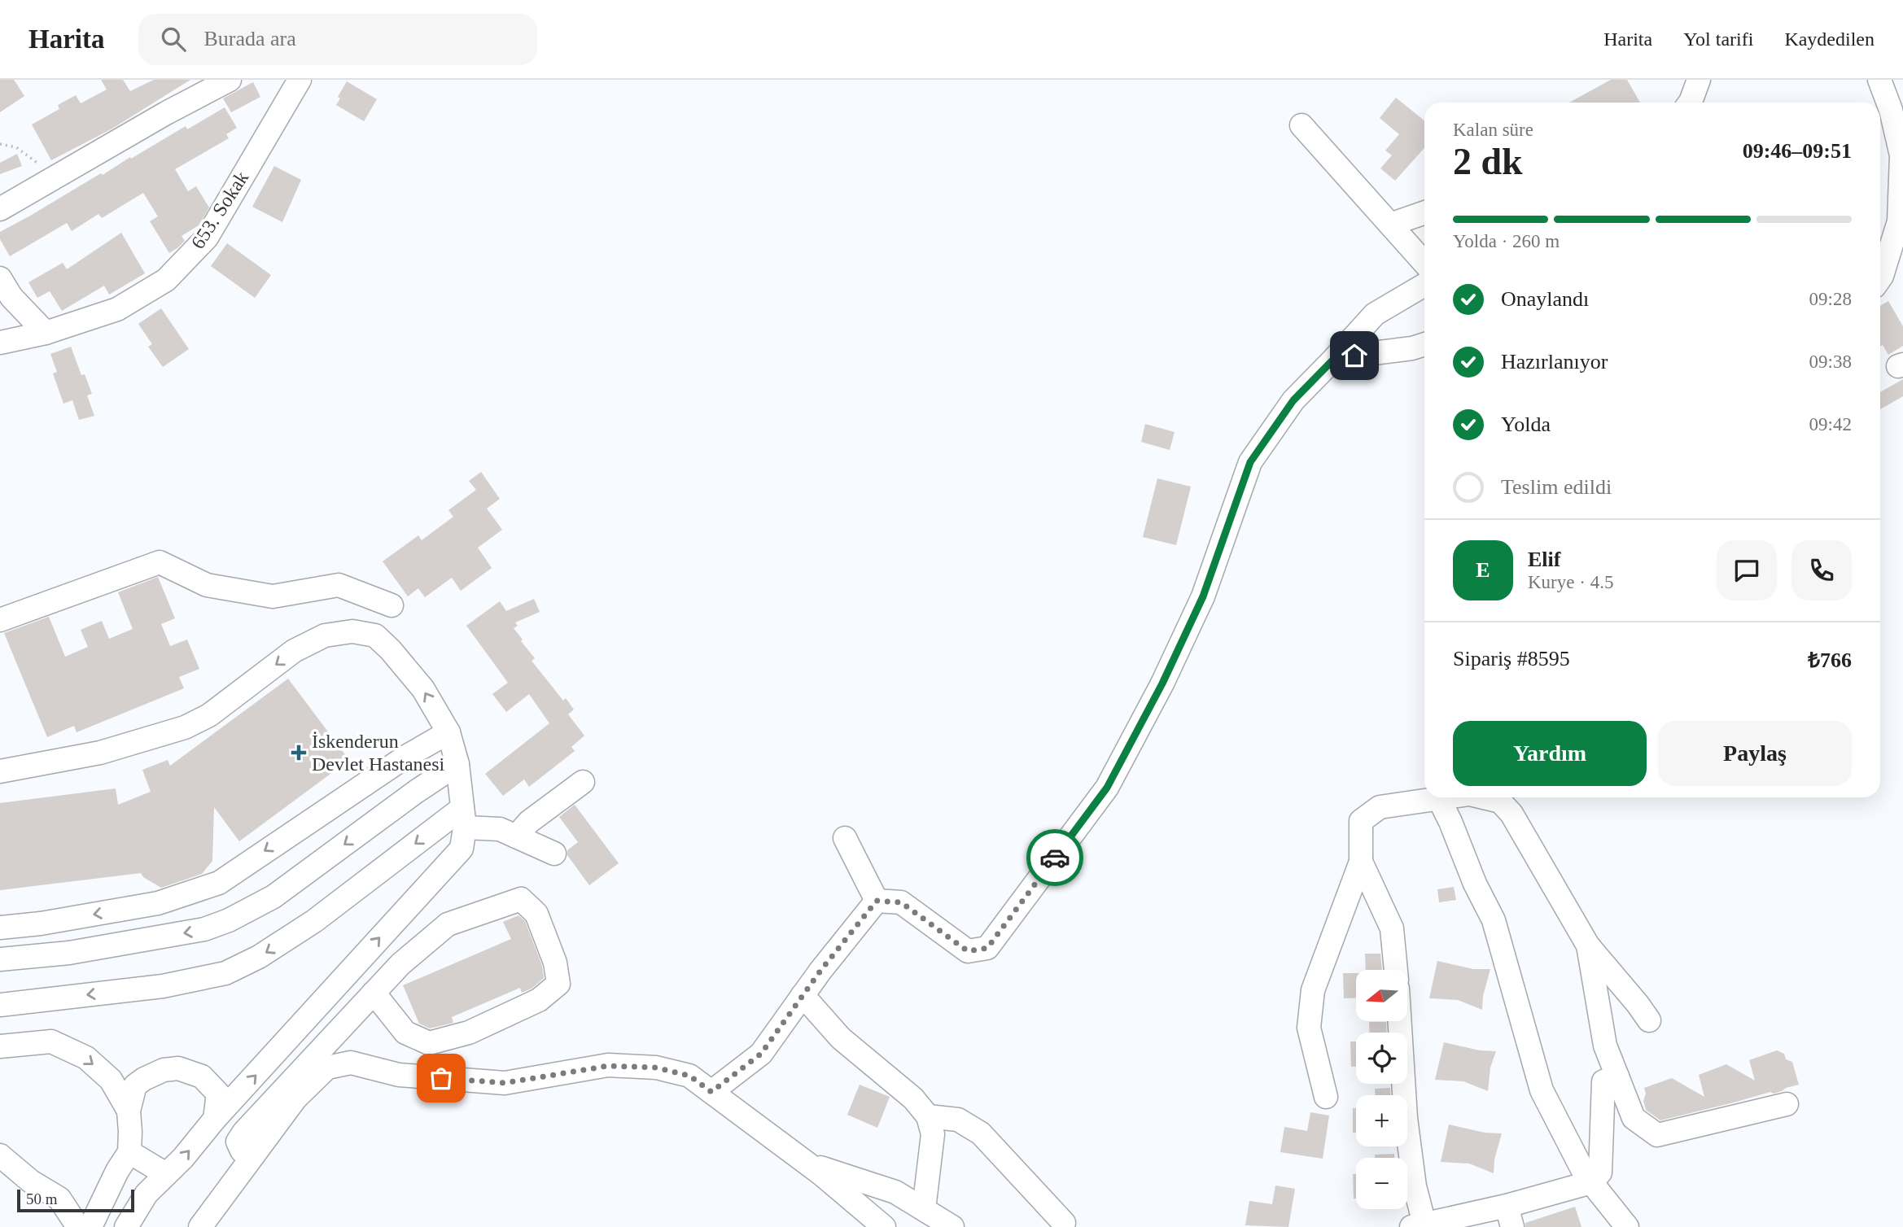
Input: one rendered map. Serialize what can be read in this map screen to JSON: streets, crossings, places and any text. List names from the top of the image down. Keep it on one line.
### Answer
{"streets":{"street":["653. Sokak"]},"places":{"health":["İskenderun Devlet Hastanesi"]},"scale_bar":"50 m","north":"left","page":{"header":"Harita","search":"Burada ara","nav":["Harita","Yol tarifi","Kaydedilen"],"heading":["2 dk","Kalan süre","09:46–09:51"],"panel":["Elif","Kurye · 4.5","Sipariş #8595","₺766"],"bar":"Yolda · 260 m","list":[["Onaylandı","09:28"],["Hazırlanıyor","09:38"],["Yolda","09:42"],"Teslim edildi"],"round":"E","buttons":["Yardım","Paylaş"],"map_buttons":["+","−"],"scale":"50 m"}}
